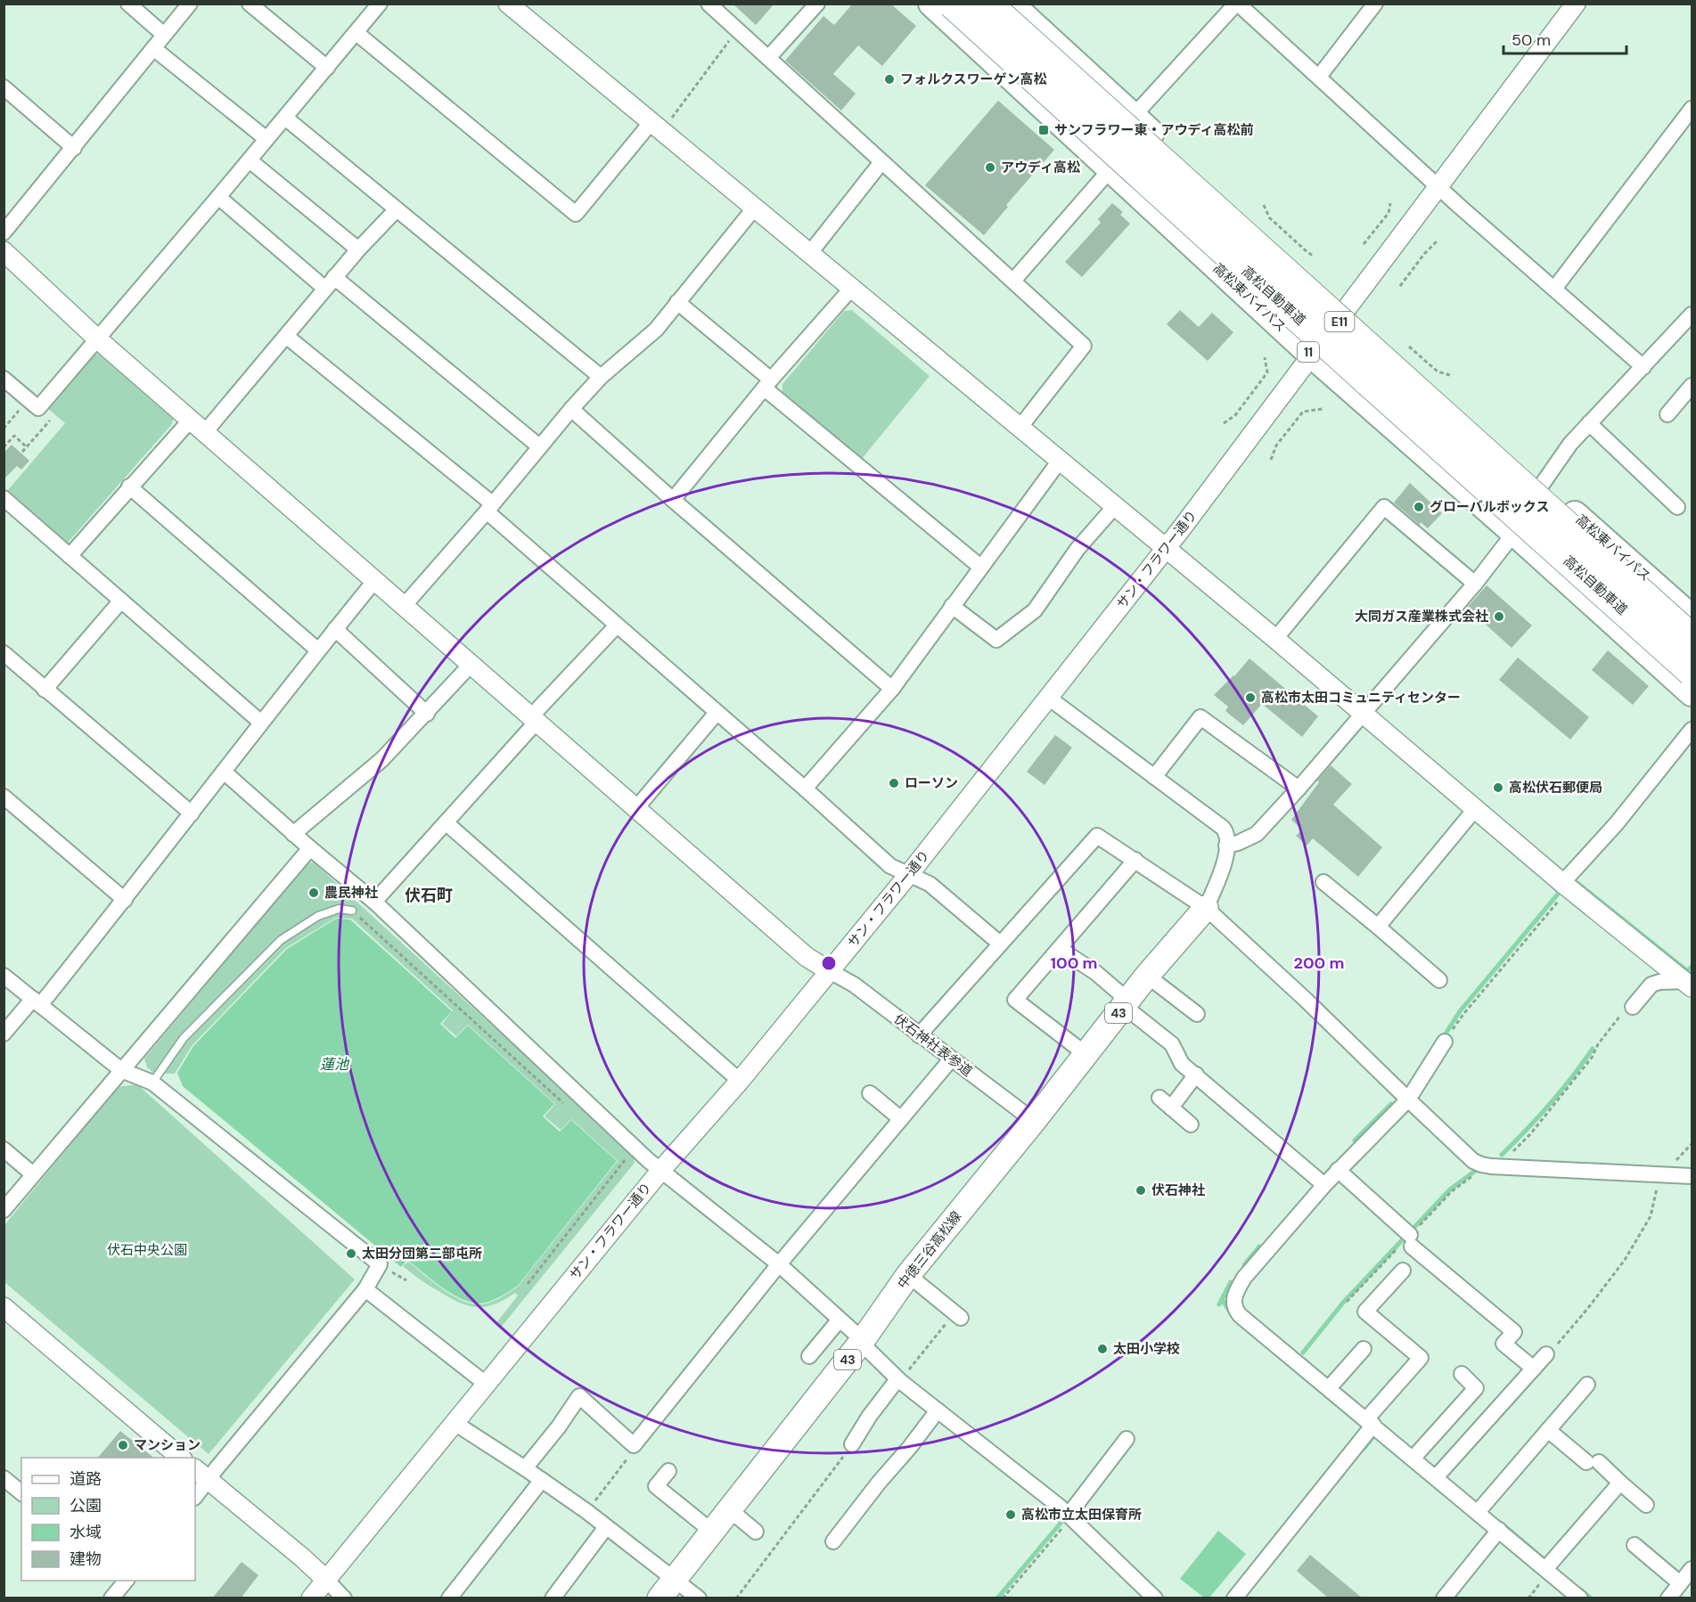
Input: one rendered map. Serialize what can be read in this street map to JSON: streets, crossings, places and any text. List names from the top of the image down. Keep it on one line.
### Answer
{"streets":{"highway":["高松自動車道","高松東バイパス","E11","11"],"main road":["43","中徳三谷高松線"],"street":["サン・フラワー通り","伏石神社表参道"]},"crossings":[["高松東バイパス","サン・フラワー通り"],["サン・フラワー通り","伏石神社表参道"],["伏石神社表参道","中徳三谷高松線"]],"districts":["伏石町"],"water":["蓮池"],"parks":["伏石中央公園"],"places":{"other":["フォルクスワーゲン高松","アウディ高松","グローバルボックス","大同ガス産業株式会社","高松市太田コミュニティセンター","ローソン","高松伏石郵便局","農民神社","伏石神社","太田分団第二部屯所","太田小学校","マンション","高松市立太田保育所"],"transit":["サンフラワー東・アウディ高松前"]},"legend":["道路","公園","水域","建物"],"scale_bar":"50 m","rings":["100 m","200 m"]}
